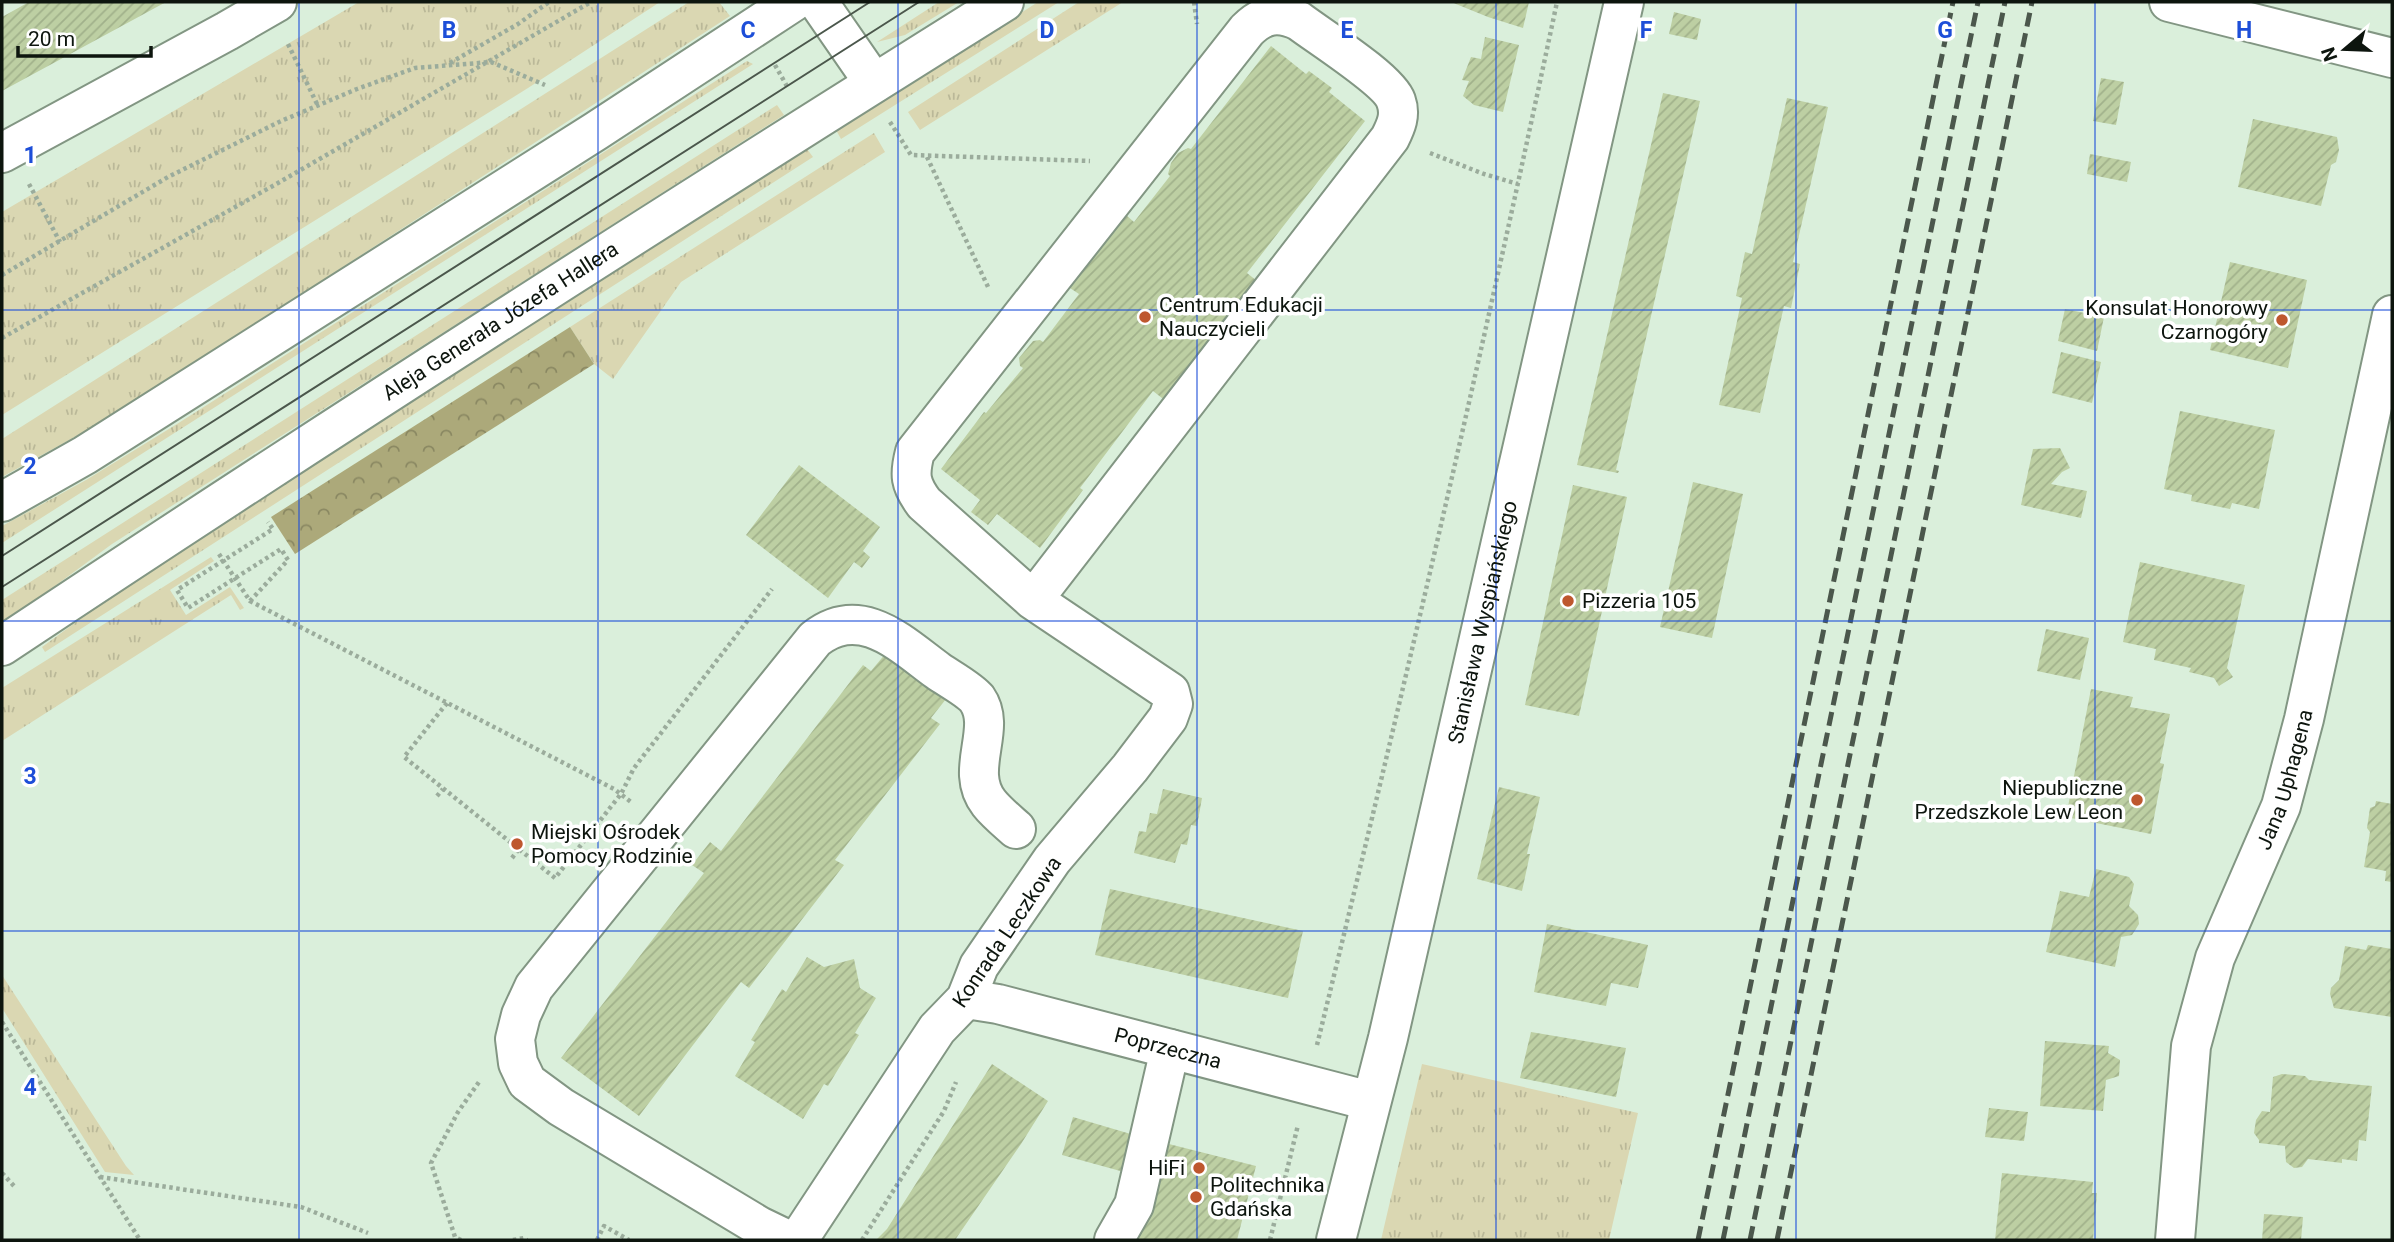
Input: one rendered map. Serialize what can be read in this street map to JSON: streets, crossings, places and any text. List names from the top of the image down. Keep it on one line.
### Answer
{"streets":{"street":["Aleja Generała Józefa Hallera","Stanisława Wyspiańskiego","Jana Uphagena","Konrada Leczkowa","Poprzeczna"]},"crossings":[["Stanisława Wyspiańskiego","Poprzeczna"],["Konrada Leczkowa","Poprzeczna"]],"places":["Centrum Edukacji Nauczycieli","Konsulat Honorowy Czarnogóry","Pizzeria 105","Niepubliczne Przedszkole Lew Leon","Miejski Ośrodek Pomocy Rodzinie","HiFi","Politechnika Gdańska"],"scale_bar":"20 m","north":"left","grid":{"columns":["B","C","D","E","F","G","H"],"rows":["1","2","3","4"]}}
